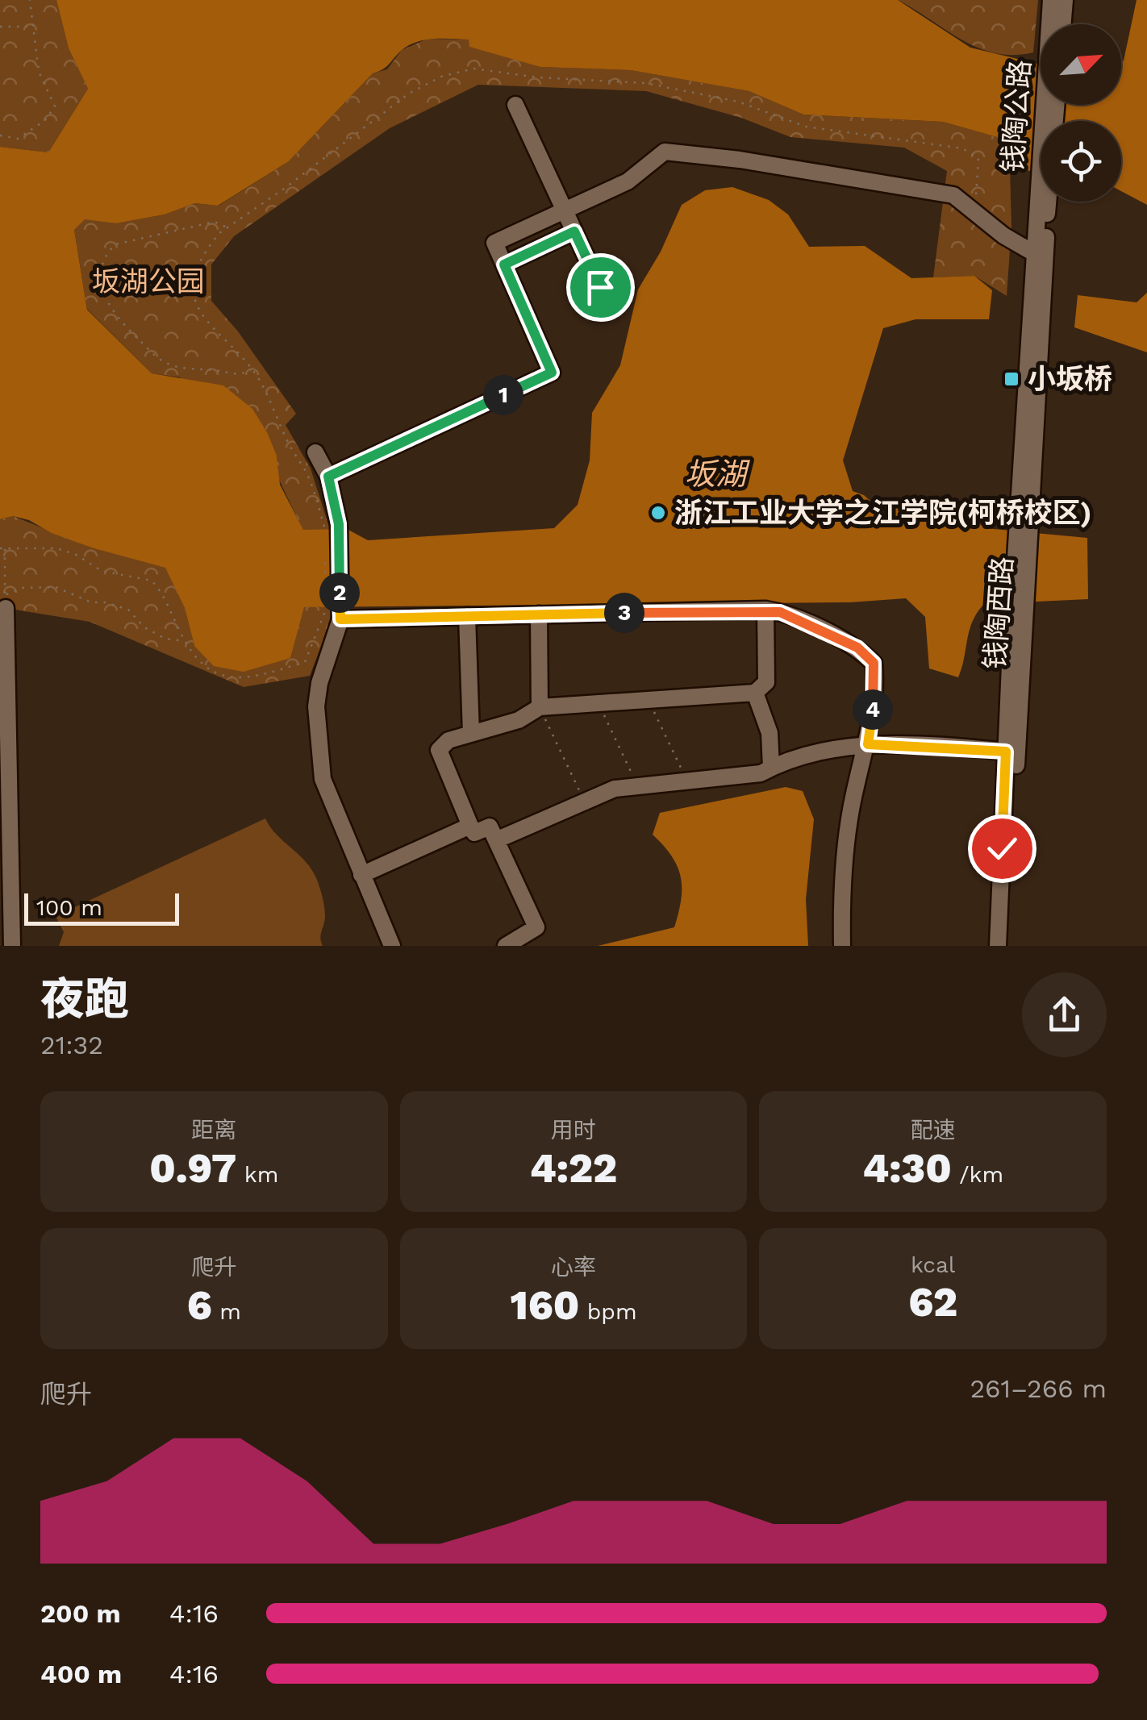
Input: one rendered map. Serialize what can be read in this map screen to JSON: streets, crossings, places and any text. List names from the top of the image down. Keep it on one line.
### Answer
{"streets":{"street":["钱陶公路","钱陶西路"]},"crossings":[["钱陶公路","钱陶西路"]],"water":["坂湖"],"parks":["坂湖公园"],"places":{"transit":["小坂桥"],"other":["浙江工业大学之江学院(柯桥校区)"]},"scale_bar":"100 m","north":"top right","page":{"pins":["1","2","3","4"],"scale":"100 m","heading":["夜跑","21:32"],"stats":[["距离","0.97 km"],["用时","4:22"],["配速","4:30 /km"],["爬升","6 m"],["心率","160 bpm"],["kcal","62"]],"chart":["爬升","261–266 m"],"list":[{"name":"200 m","note":"4:16"},{"name":"400 m","note":"4:16"}]}}
